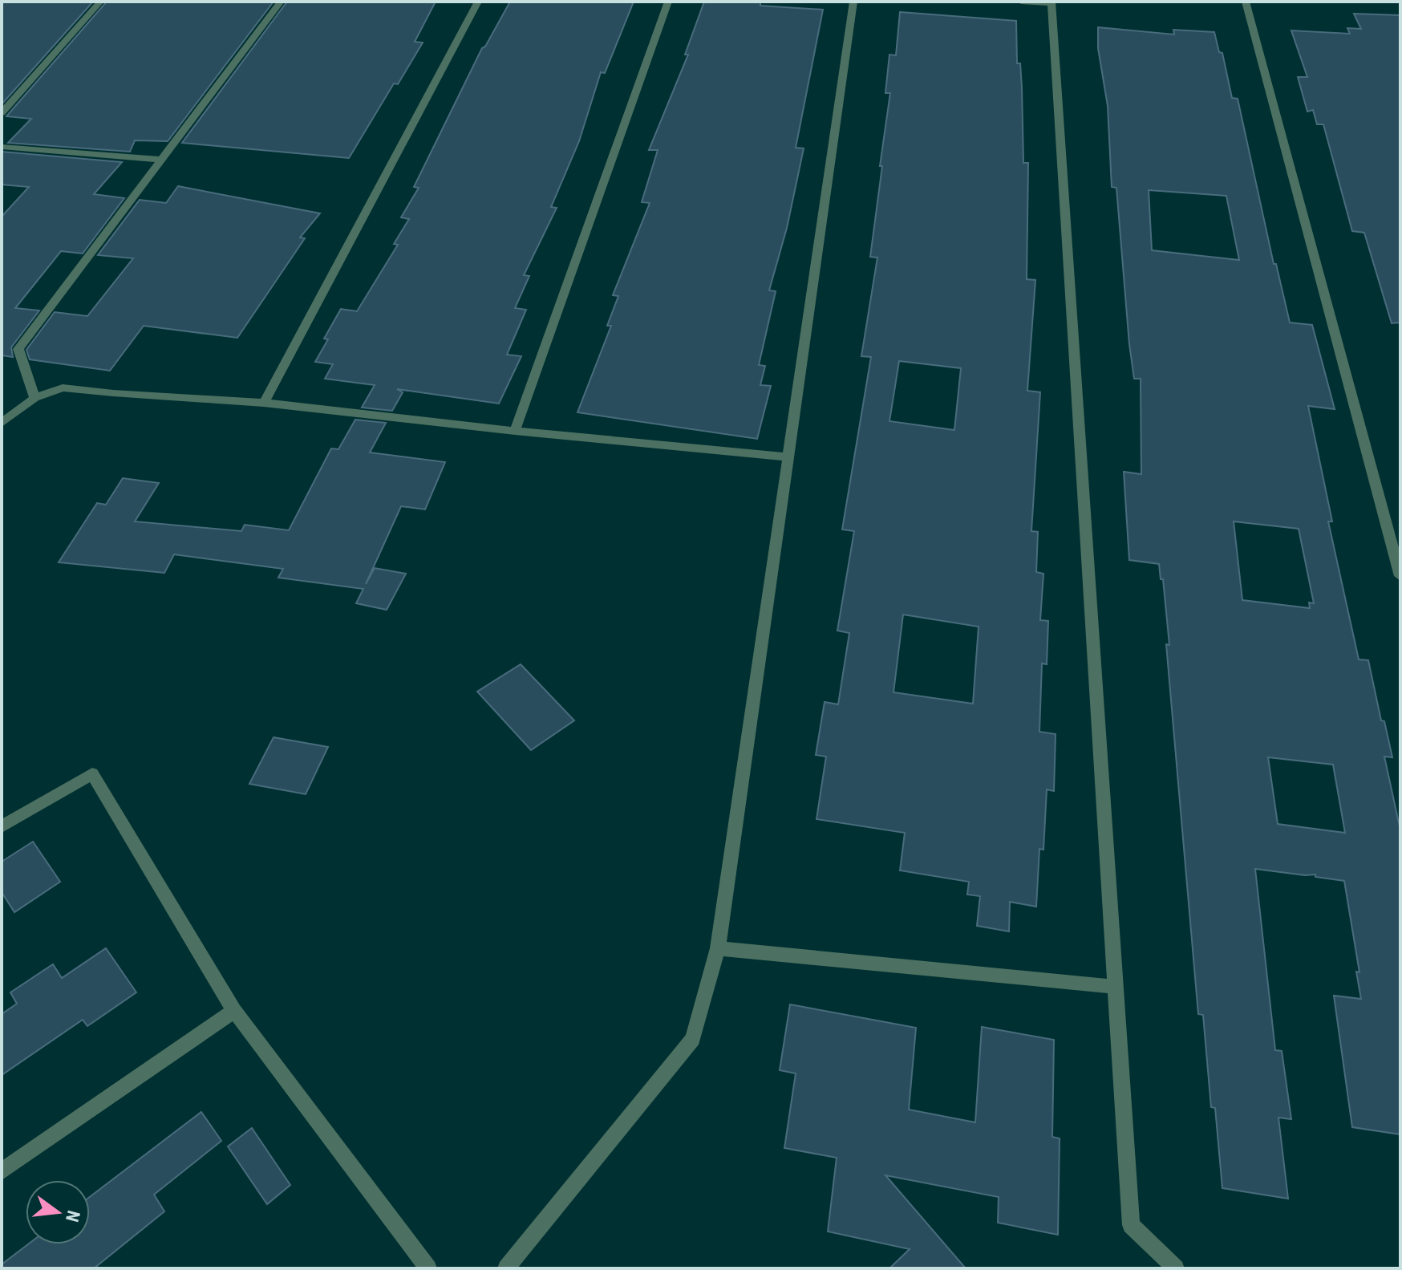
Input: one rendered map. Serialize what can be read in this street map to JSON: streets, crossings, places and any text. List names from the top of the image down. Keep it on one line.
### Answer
{"north":"right"}
